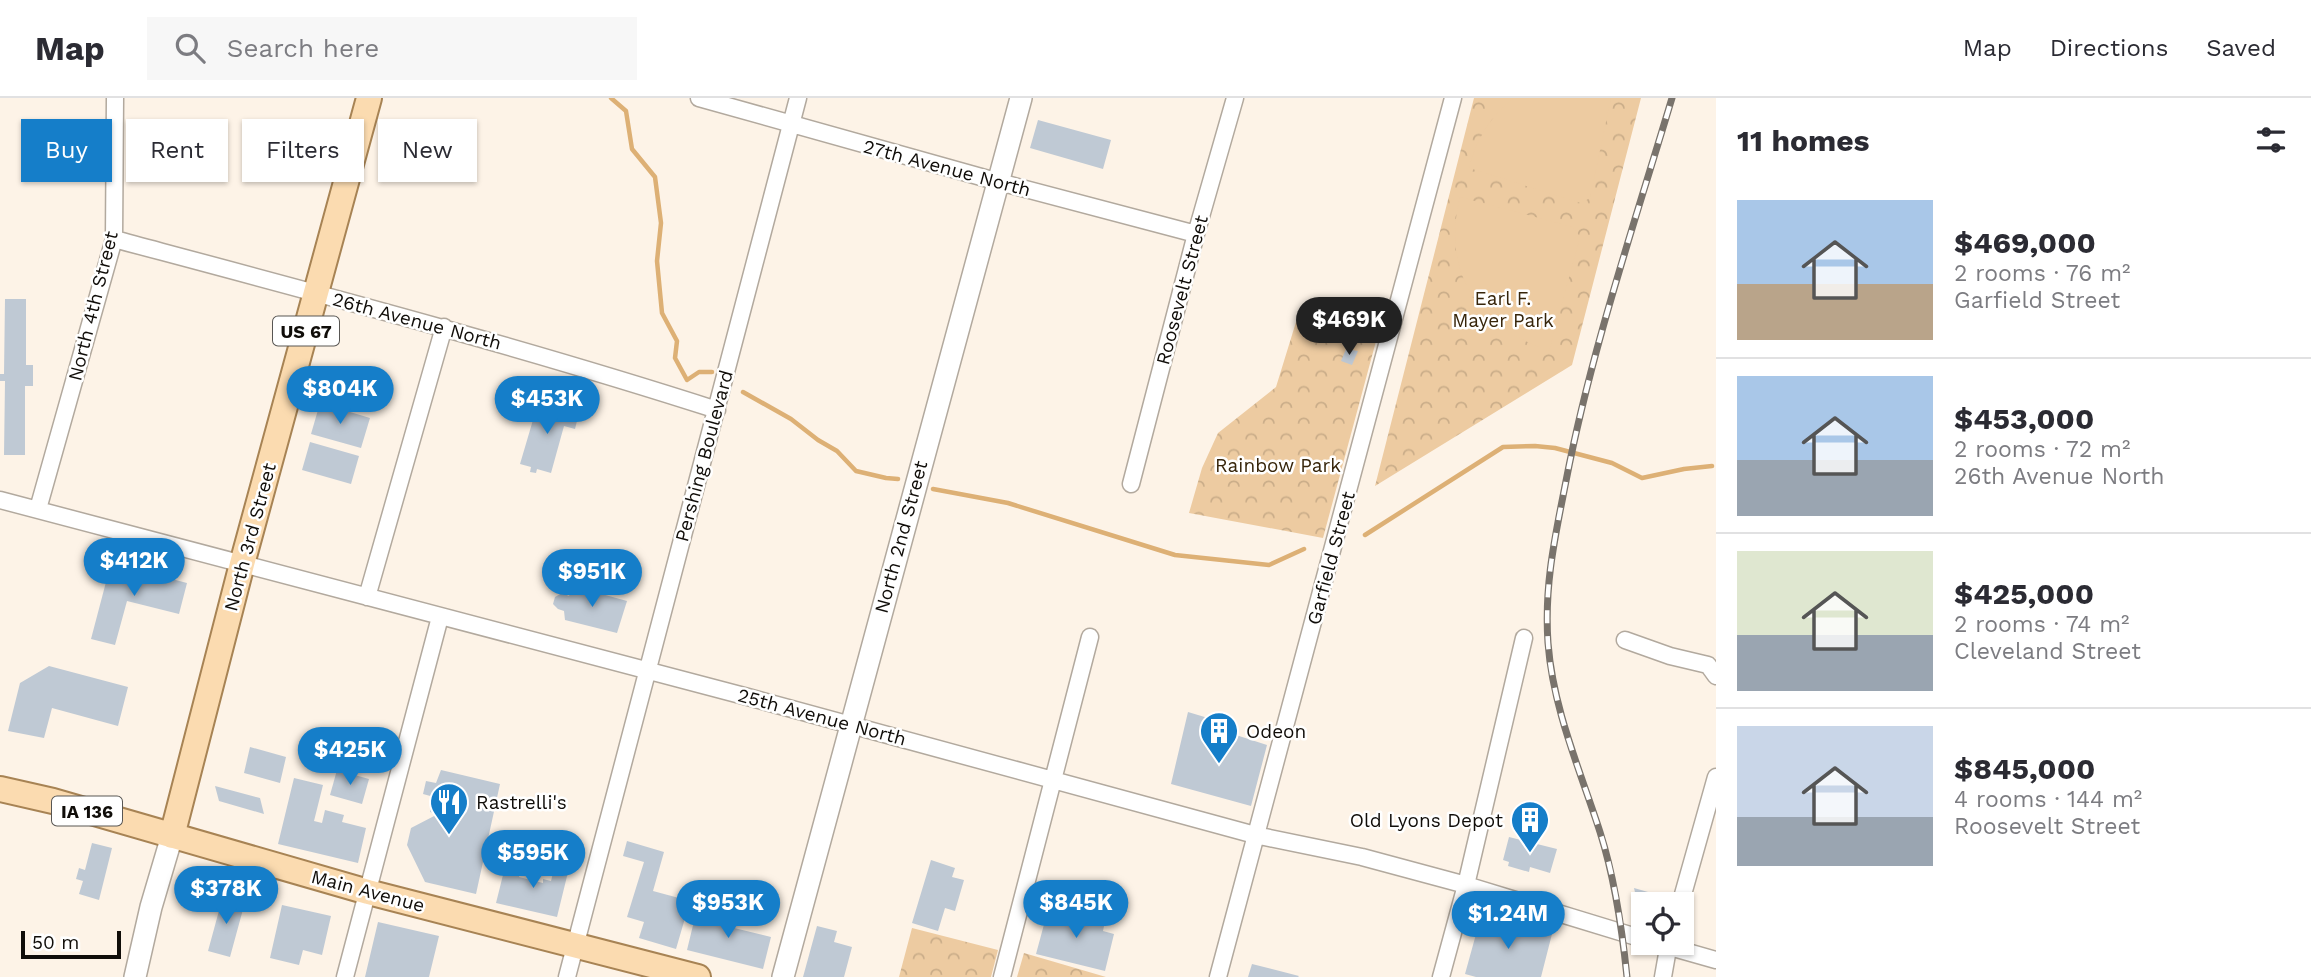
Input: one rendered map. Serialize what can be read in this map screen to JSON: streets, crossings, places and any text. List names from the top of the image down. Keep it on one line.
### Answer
{"streets":{"main road":["US 67","North 3rd Street","IA 136","Main Avenue"],"street":["27th Avenue North","Roosevelt Street","North 4th Street","26th Avenue North","Pershing Boulevard","North 2nd Street","Garfield Street","25th Avenue North"]},"crossings":[["27th Avenue North","Roosevelt Street"],["27th Avenue North","Pershing Boulevard"],["27th Avenue North","North 2nd Street"],["North 4th Street","26th Avenue North"],["North 4th Street","25th Avenue North"],["26th Avenue North","Pershing Boulevard"],["26th Avenue North","North 3rd Street"],["Pershing Boulevard","25th Avenue North"],["Pershing Boulevard","Main Avenue"],["North 3rd Street","25th Avenue North"],["North 3rd Street","Main Avenue"],["North 2nd Street","25th Avenue North"],["Garfield Street","25th Avenue North"]],"parks":["Earl F. Mayer Park","Rainbow Park"],"places":{"building":["Odeon","Old Lyons Depot"],"restaurant":["Rastrelli's"]},"scale_bar":"50 m","page":{"header":"Map","search":"Search here","nav":["Map","Directions","Saved"],"heading":"11 homes","chip":["Buy","Rent","Filters","New"],"list":[{"name":"$469,000","note":"2 rooms · 76 m² · Garfield Street"},{"name":"$453,000","note":"2 rooms · 72 m² · 26th Avenue North"},{"name":"$425,000","note":"2 rooms · 74 m² · Cleveland Street"},{"name":"$845,000","note":"4 rooms · 144 m² · Roosevelt Street"}],"price":["$469K","$804K","$453K","$412K","$951K","$425K","$595K","$378K","$953K","$845K","$1.24M"],"scale":"50 m"}}
